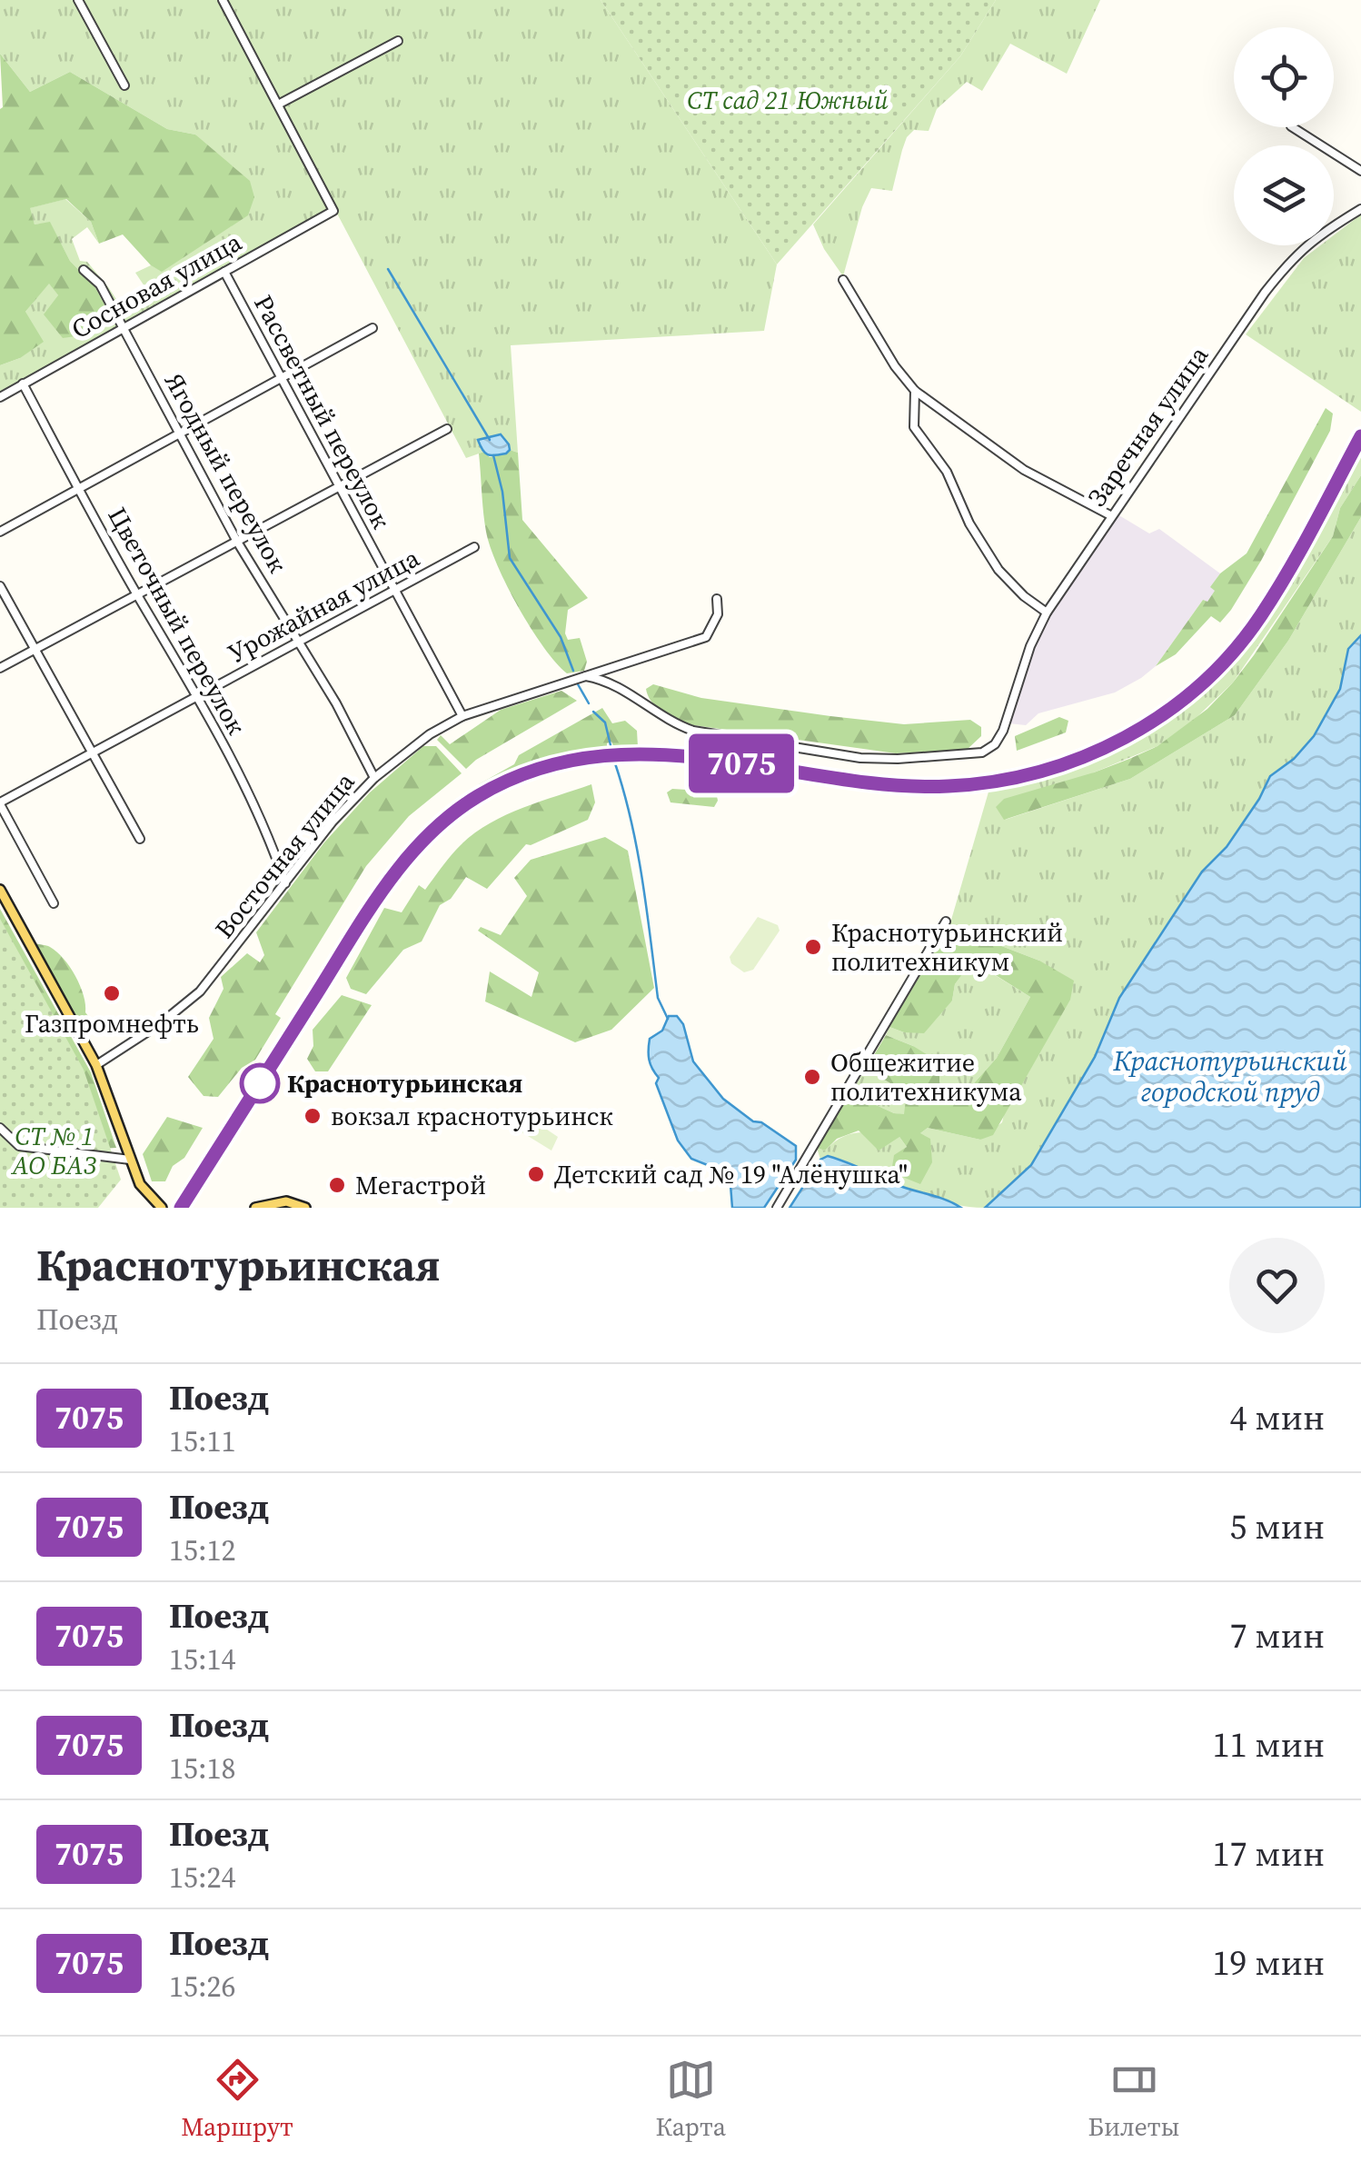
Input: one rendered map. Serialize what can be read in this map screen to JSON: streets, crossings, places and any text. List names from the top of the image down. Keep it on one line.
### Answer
{"streets":{"street":["Сосновая улица","Рассветный переулок","Заречная улица","Ягодный переулок","Урожайная улица","Цветочный переулок","Восточная улица"]},"crossings":[["Сосновая улица","Рассветный переулок"],["Сосновая улица","Ягодный переулок"],["Сосновая улица","Цветочный переулок"],["Рассветный переулок","Урожайная улица"],["Рассветный переулок","Восточная улица"],["Заречная улица","Восточная улица"],["Ягодный переулок","Урожайная улица"],["Ягодный переулок","Восточная улица"],["Урожайная улица","Цветочный переулок"],["Цветочный переулок","Восточная улица"]],"water":["Краснотурьинский городской пруд"],"parks":["СТ сад 21 Южный","СТ № 1 АО БАЗ"],"places":["Краснотурьинский политехникум","Газпромнефть","Общежитие политехникума","Краснотурьинская","вокзал краснотурьинск","Детский сад № 19 \"Алёнушка\"","Мегастрой"],"page":{"on_map":"7075","heading":["Краснотурьинская","Поезд"],"list":[{"mark":"7075","name":"Поезд","note":"15:11","value":"4 мин"},{"mark":"7075","name":"Поезд","note":"15:12","value":"5 мин"},{"mark":"7075","name":"Поезд","note":"15:14","value":"7 мин"},{"mark":"7075","name":"Поезд","note":"15:18","value":"11 мин"},{"mark":"7075","name":"Поезд","note":"15:24","value":"17 мин"},{"mark":"7075","name":"Поезд","note":"15:26","value":"19 мин"}],"tabs":["Маршрут","Карта","Билеты"]}}
